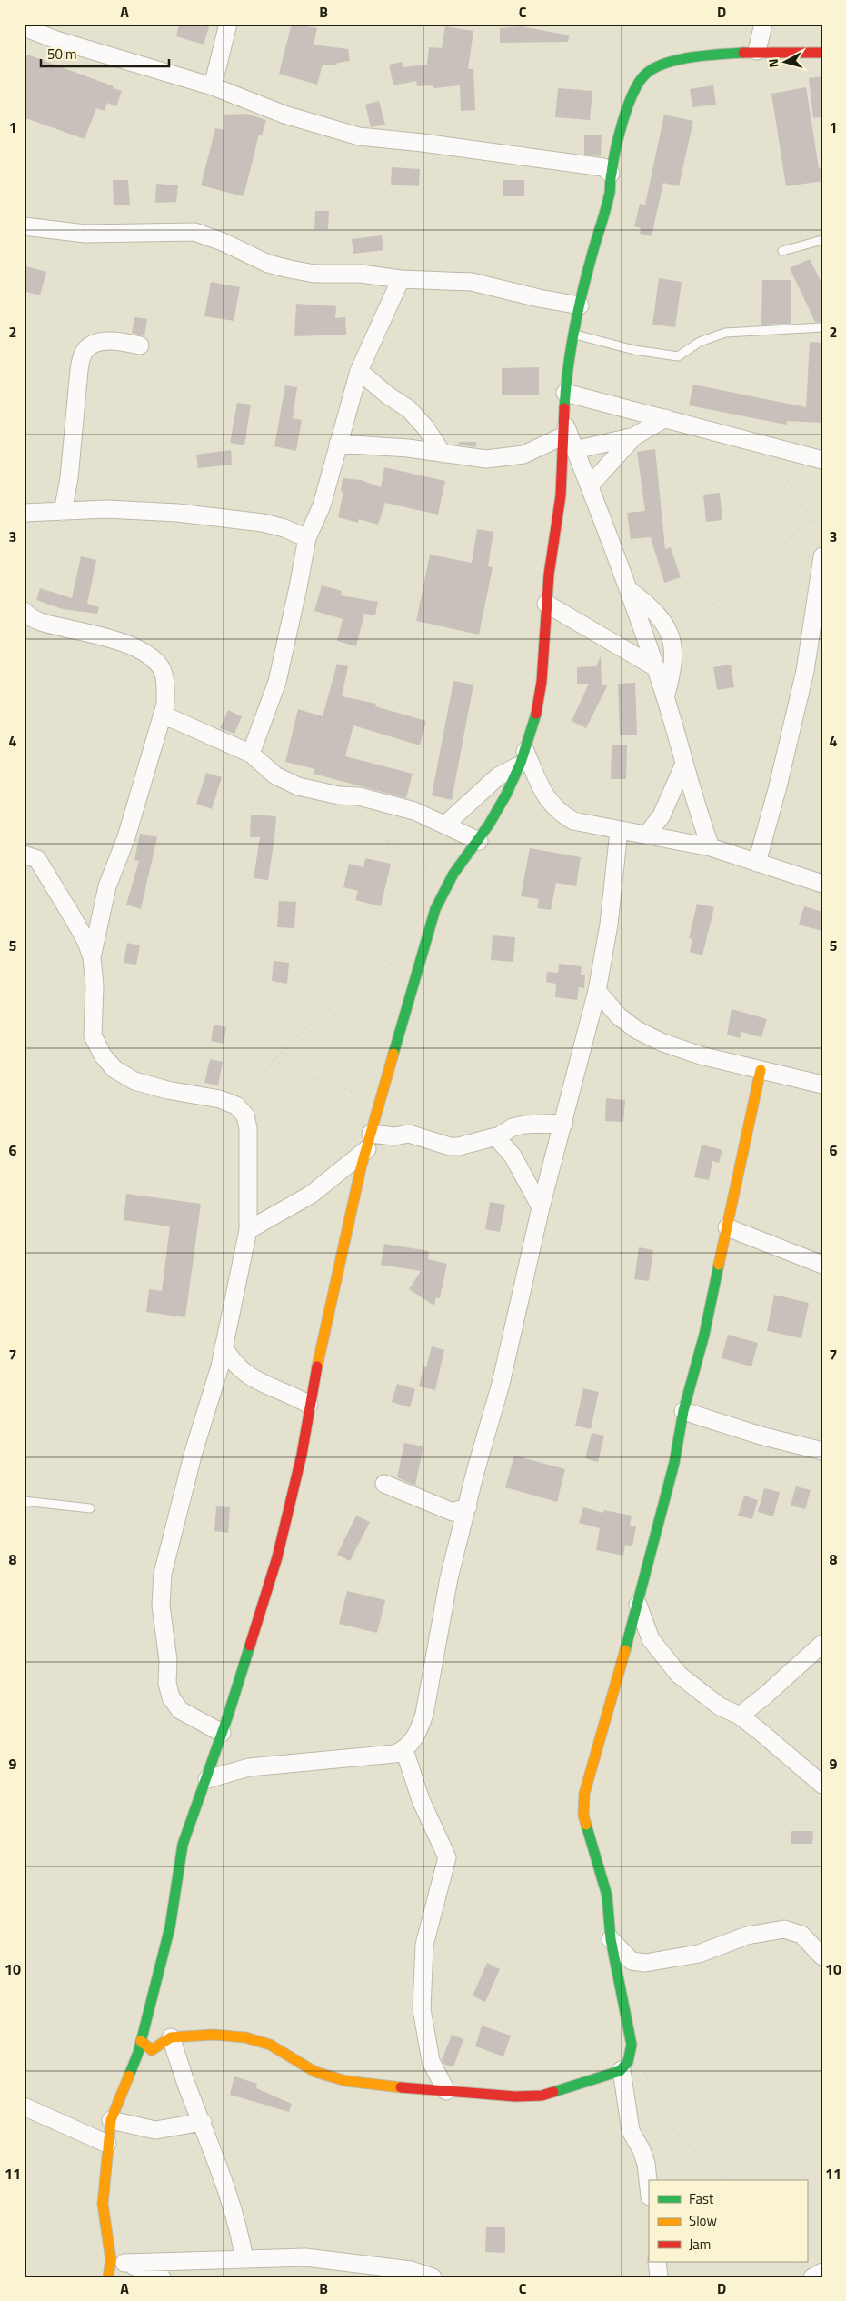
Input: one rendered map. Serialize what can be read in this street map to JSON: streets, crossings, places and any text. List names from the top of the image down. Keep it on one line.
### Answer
{"legend":["Fast","Slow","Jam"],"scale_bar":"50 m","north":"left","grid":{"columns":["A","B","C","D"],"rows":["1","2","3","4","5","6","7","8","9","10","11"]}}
